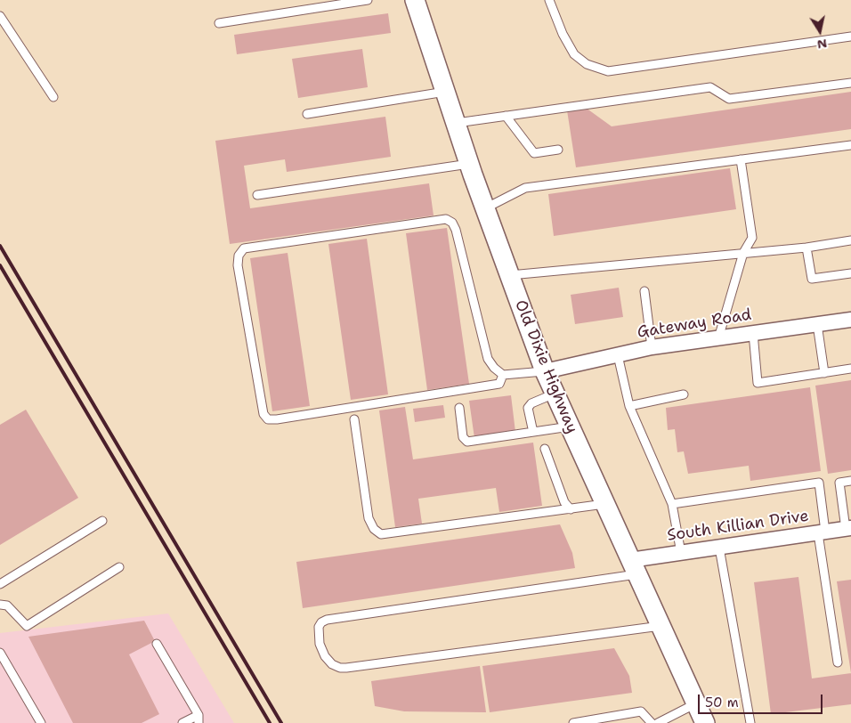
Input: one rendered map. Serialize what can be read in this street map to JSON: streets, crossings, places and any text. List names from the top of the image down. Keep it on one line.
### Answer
{"streets":{"street":["Gateway Road","Old Dixie Highway","South Killian Drive"]},"crossings":[["Gateway Road","Old Dixie Highway"],["Old Dixie Highway","South Killian Drive"]],"scale_bar":"50 m","north":"bottom"}
